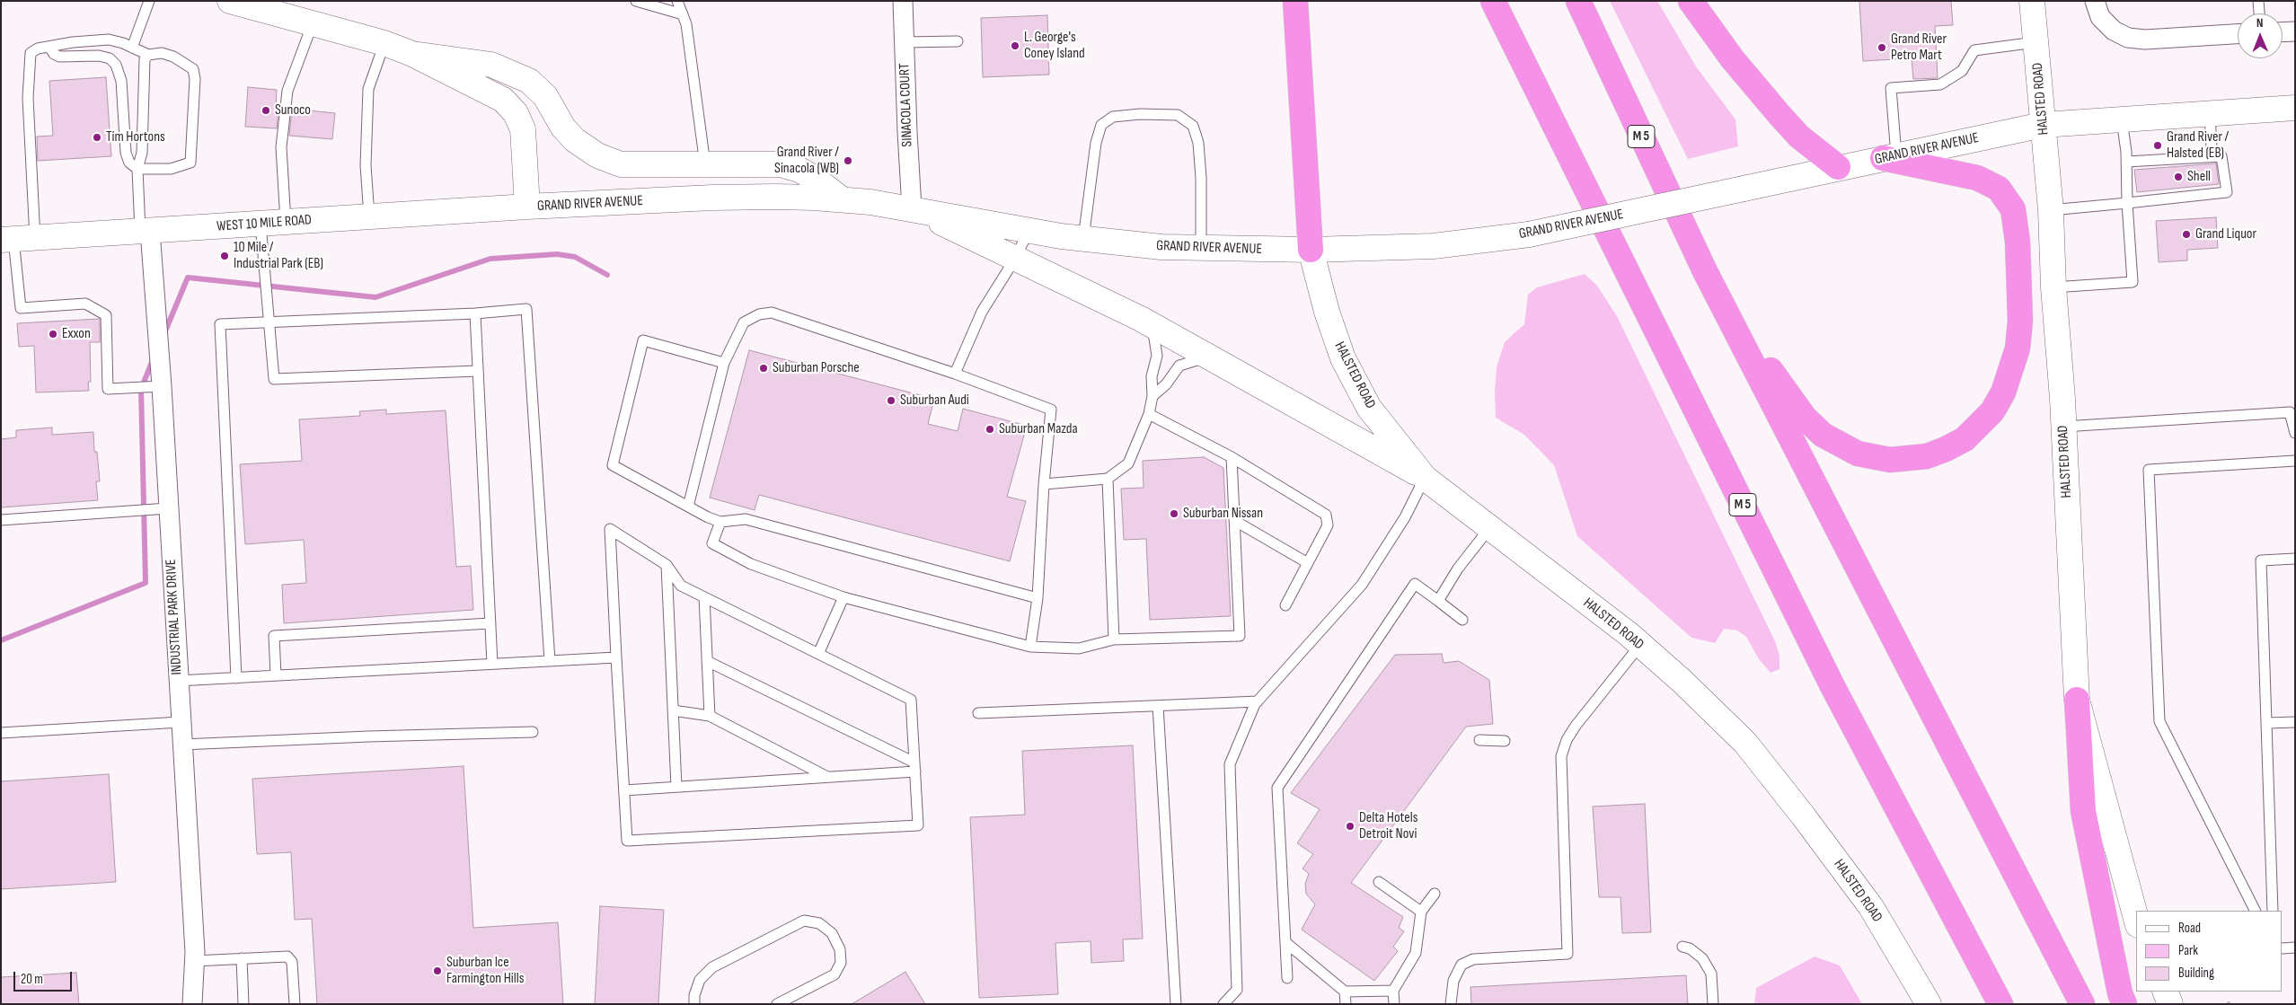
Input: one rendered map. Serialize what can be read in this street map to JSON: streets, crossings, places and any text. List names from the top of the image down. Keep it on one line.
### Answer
{"streets":{"highway":["M 5"],"main road":["HALSTED ROAD","GRAND RIVER AVENUE","WEST 10 MILE ROAD"],"street":["SINACOLA COURT","INDUSTRIAL PARK DRIVE"]},"crossings":[["HALSTED ROAD","GRAND RIVER AVENUE"],["SINACOLA COURT","GRAND RIVER AVENUE"],["GRAND RIVER AVENUE","WEST 10 MILE ROAD"],["WEST 10 MILE ROAD","INDUSTRIAL PARK DRIVE"]],"places":["L. George's Coney Island","Grand River Petro Mart","Sunoco","Tim Hortons","Grand River / Halsted (EB)","Grand River / Sinacola (WB)","Shell","Grand Liquor","10 Mile / Industrial Park (EB)","Exxon","Suburban Porsche","Suburban Audi","Suburban Mazda","Suburban Nissan","Delta Hotels Detroit Novi","Suburban Ice Farmington Hills"],"legend":["Road","Park","Building"],"scale_bar":"20 m","north":"top"}
